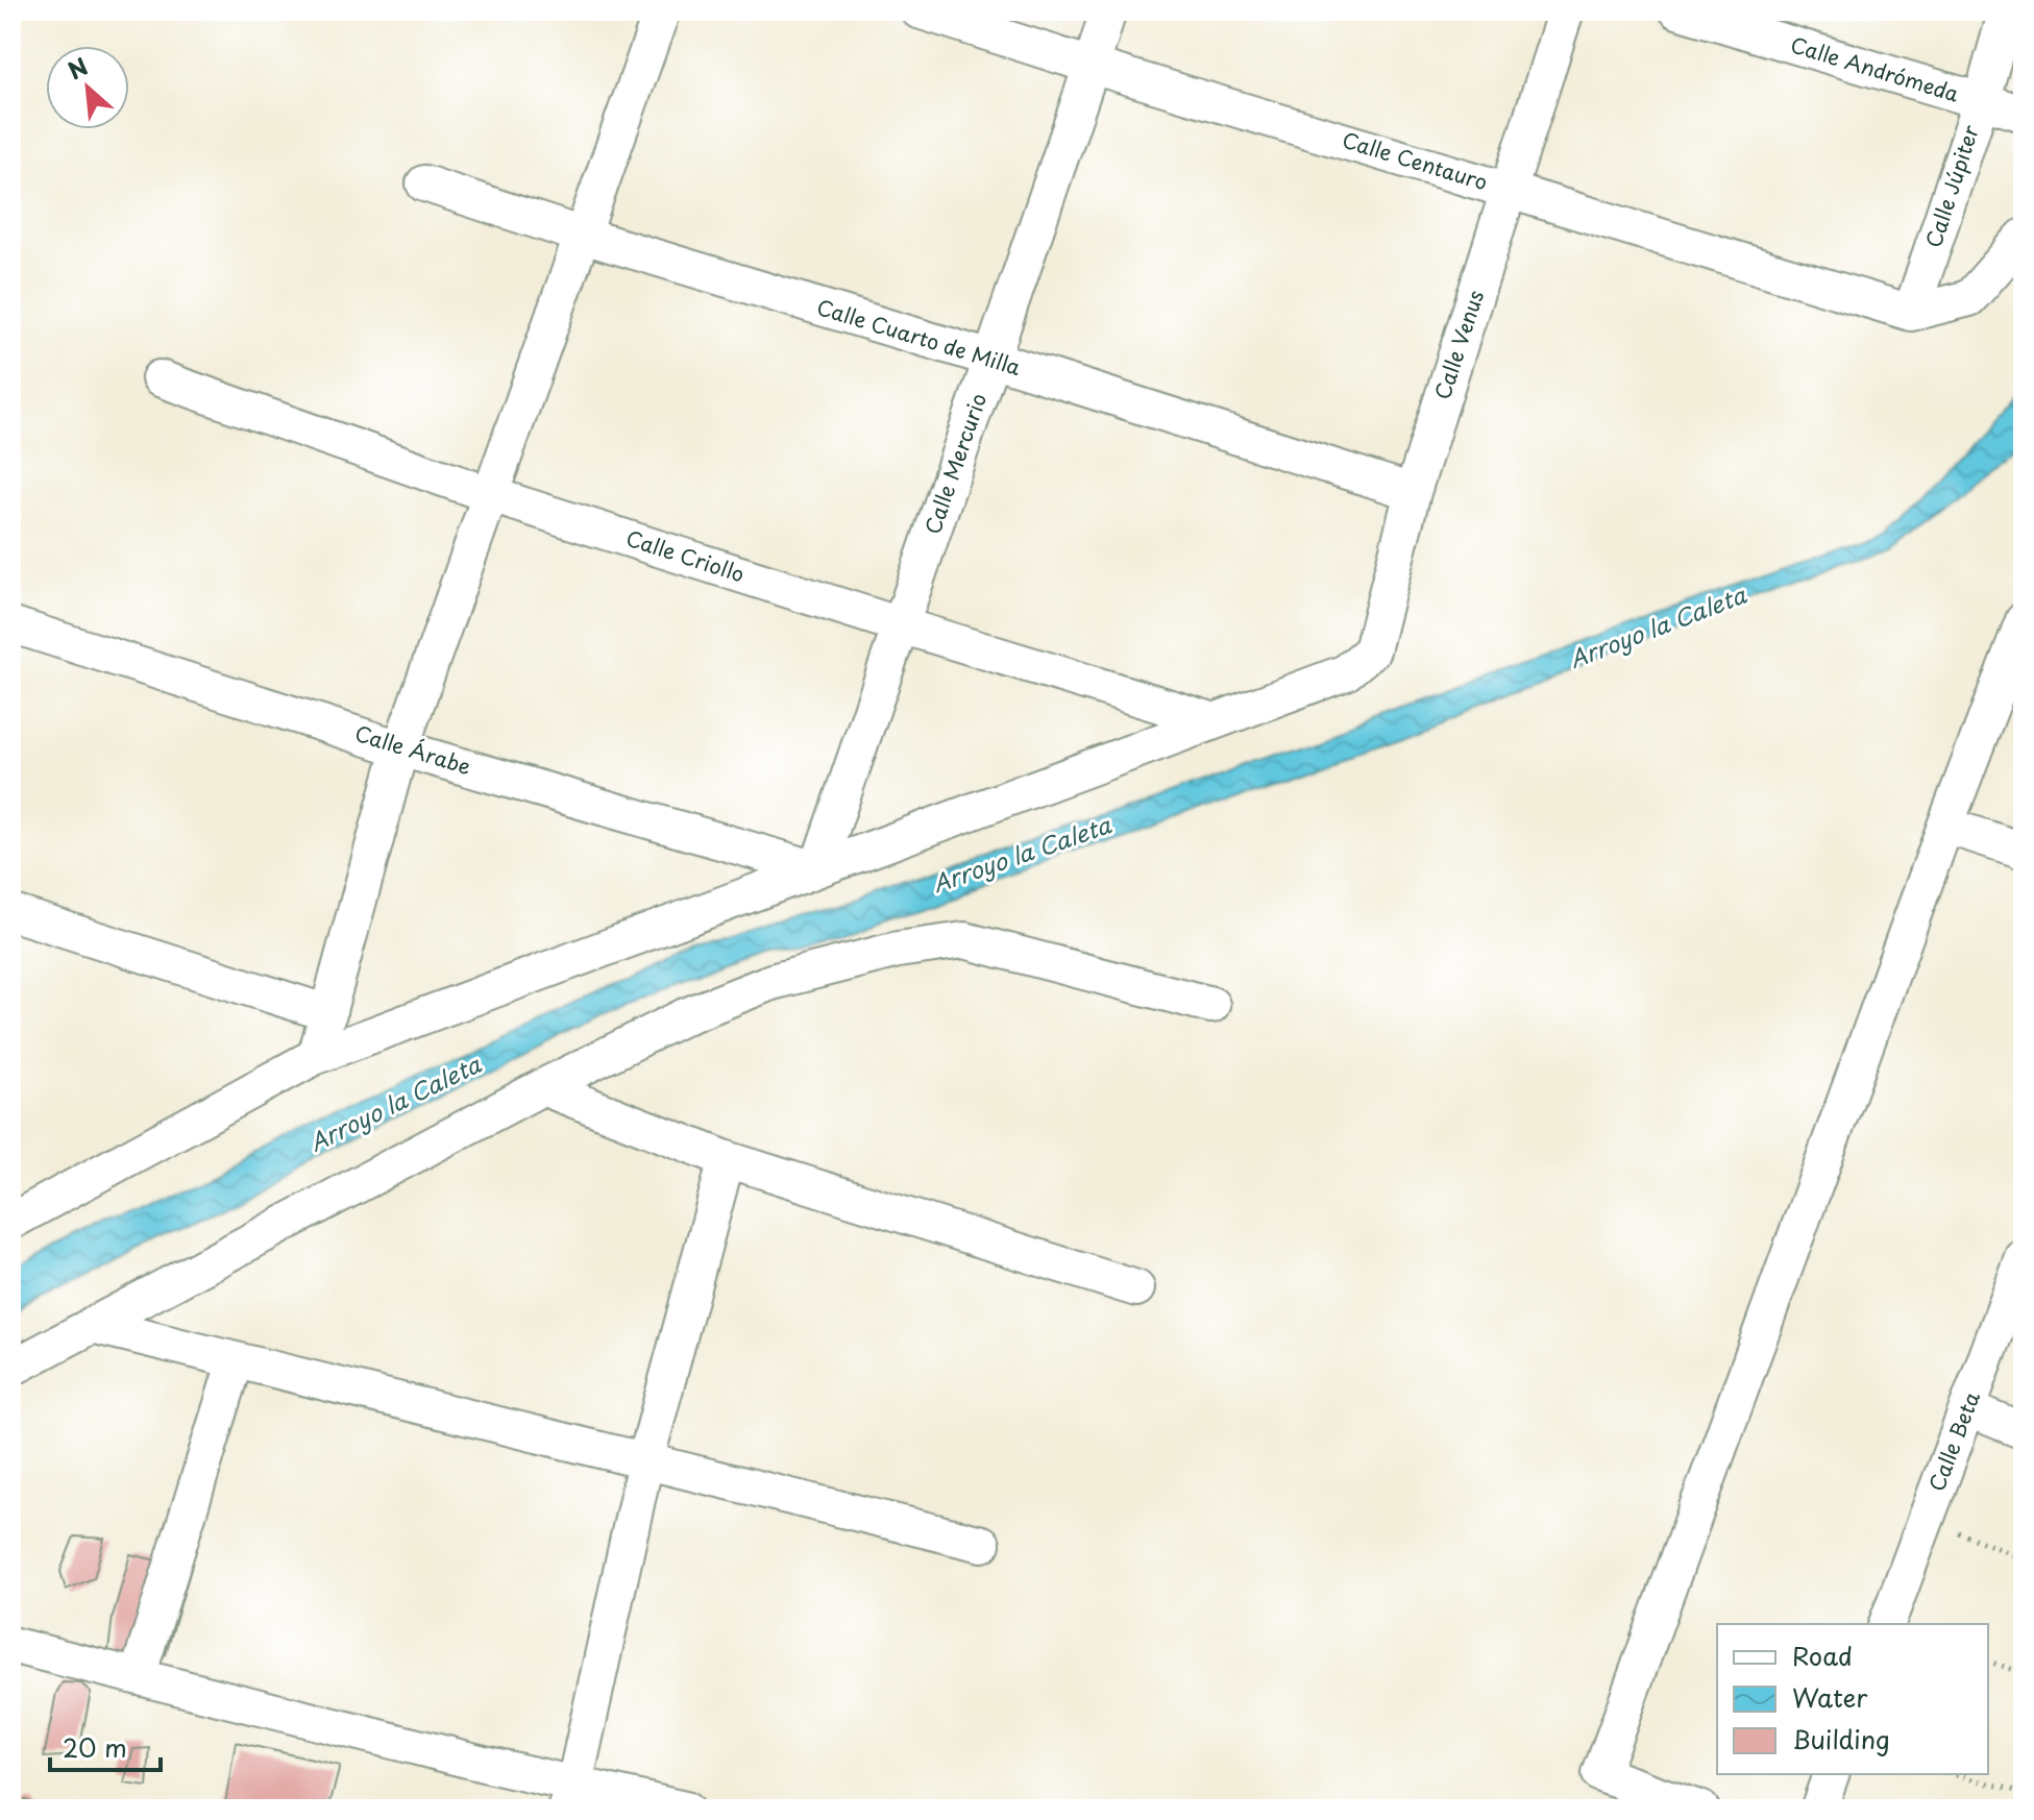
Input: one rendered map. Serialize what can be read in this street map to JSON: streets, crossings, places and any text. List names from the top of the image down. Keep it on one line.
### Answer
{"streets":{"street":["Calle Andrómeda","Calle Centauro","Calle Júpiter","Calle Cuarto de Milla","Calle Venus","Calle Mercurio","Calle Criollo","Calle Árabe","Calle Beta"]},"crossings":[["Calle Andrómeda","Calle Júpiter"],["Calle Centauro","Calle Júpiter"],["Calle Centauro","Calle Venus"],["Calle Centauro","Calle Mercurio"],["Calle Cuarto de Milla","Calle Venus"],["Calle Cuarto de Milla","Calle Mercurio"],["Calle Venus","Calle Criollo"],["Calle Mercurio","Calle Criollo"],["Calle Mercurio","Calle Árabe"]],"water":["Arroyo la Caleta"],"legend":["Road","Water","Building"],"scale_bar":"20 m","north":"top left"}
